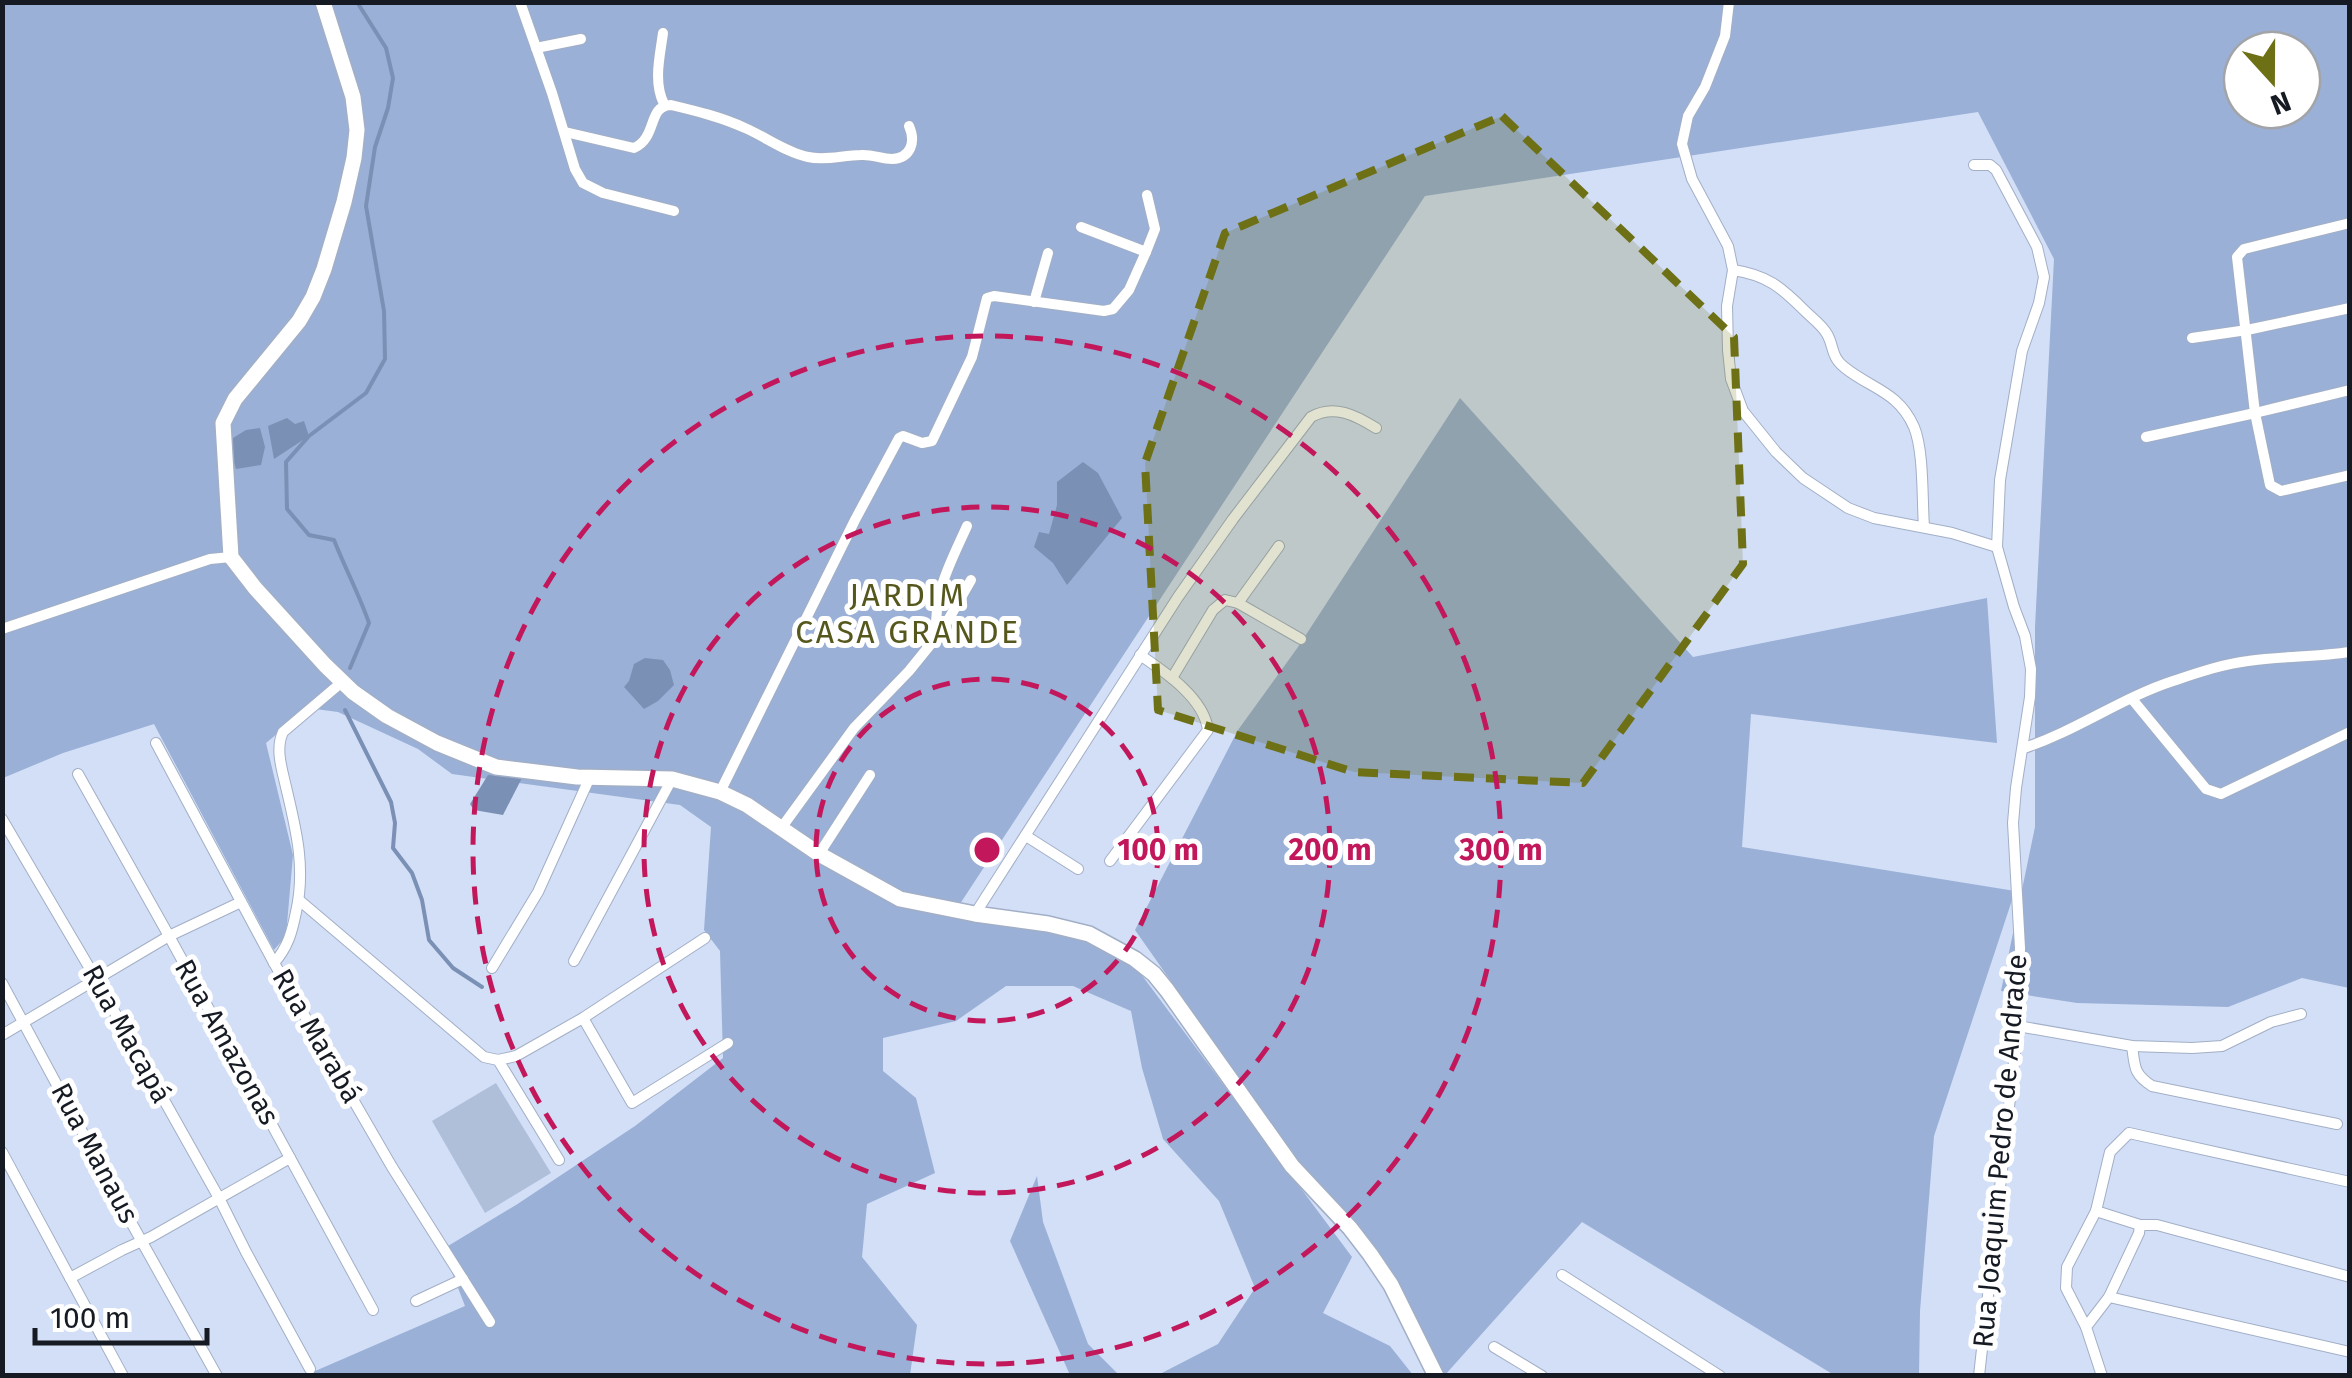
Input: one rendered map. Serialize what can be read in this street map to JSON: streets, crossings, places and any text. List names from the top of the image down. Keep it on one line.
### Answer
{"streets":{"street":["Rua Macapá","Rua Marabá","Rua Amazonas","Rua Joaquim Pedro de Andrade","Rua Manaus"]},"districts":["JARDIM CASA GRANDE"],"scale_bar":"100 m","north":"bottom","rings":["100 m","200 m","300 m"]}
